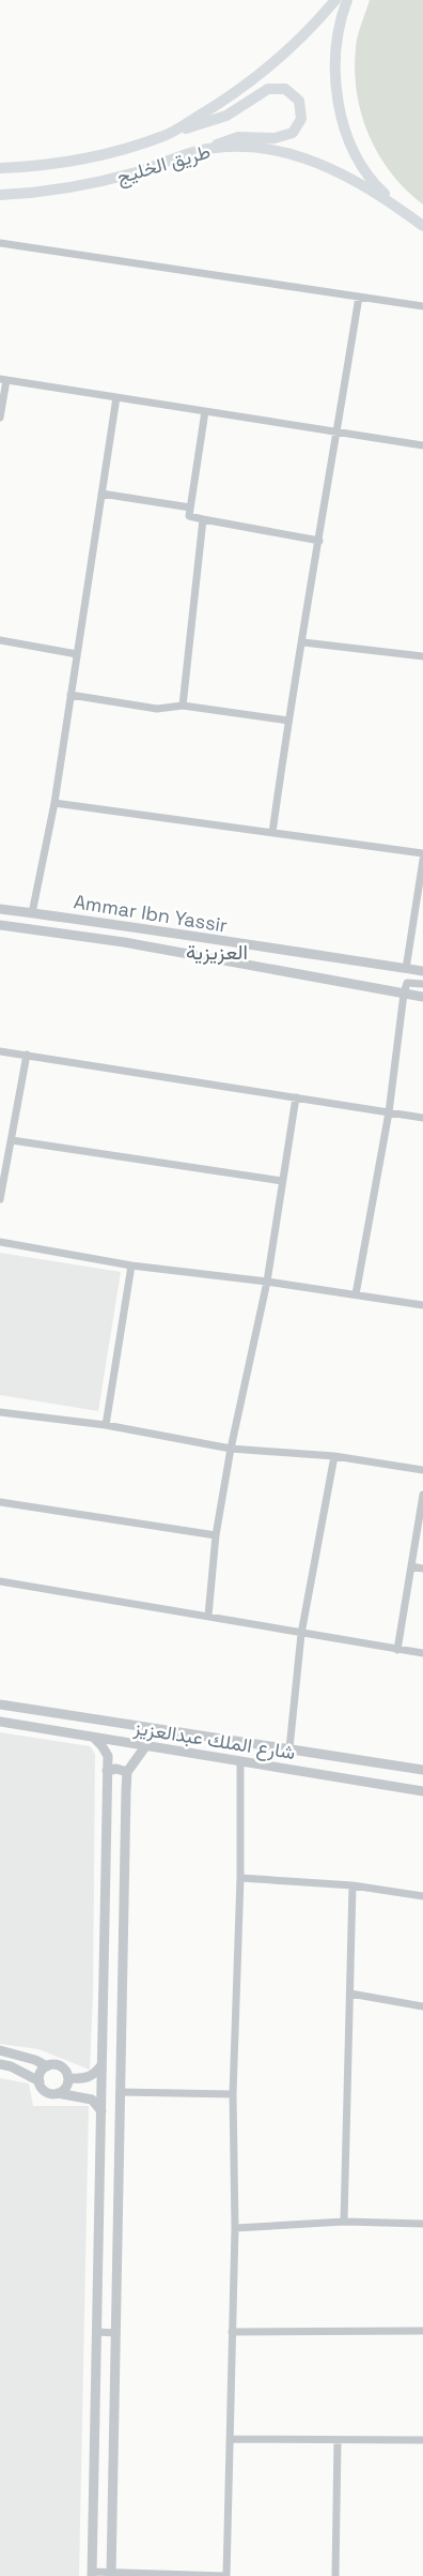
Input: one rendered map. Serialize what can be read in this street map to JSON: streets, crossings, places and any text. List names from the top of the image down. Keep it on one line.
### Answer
{"streets":{"main road":["طريق الخليج"],"street":["Ammar Ibn Yassir","شارع الملك عبدالعزيز"]},"districts":["العزيزية"]}
